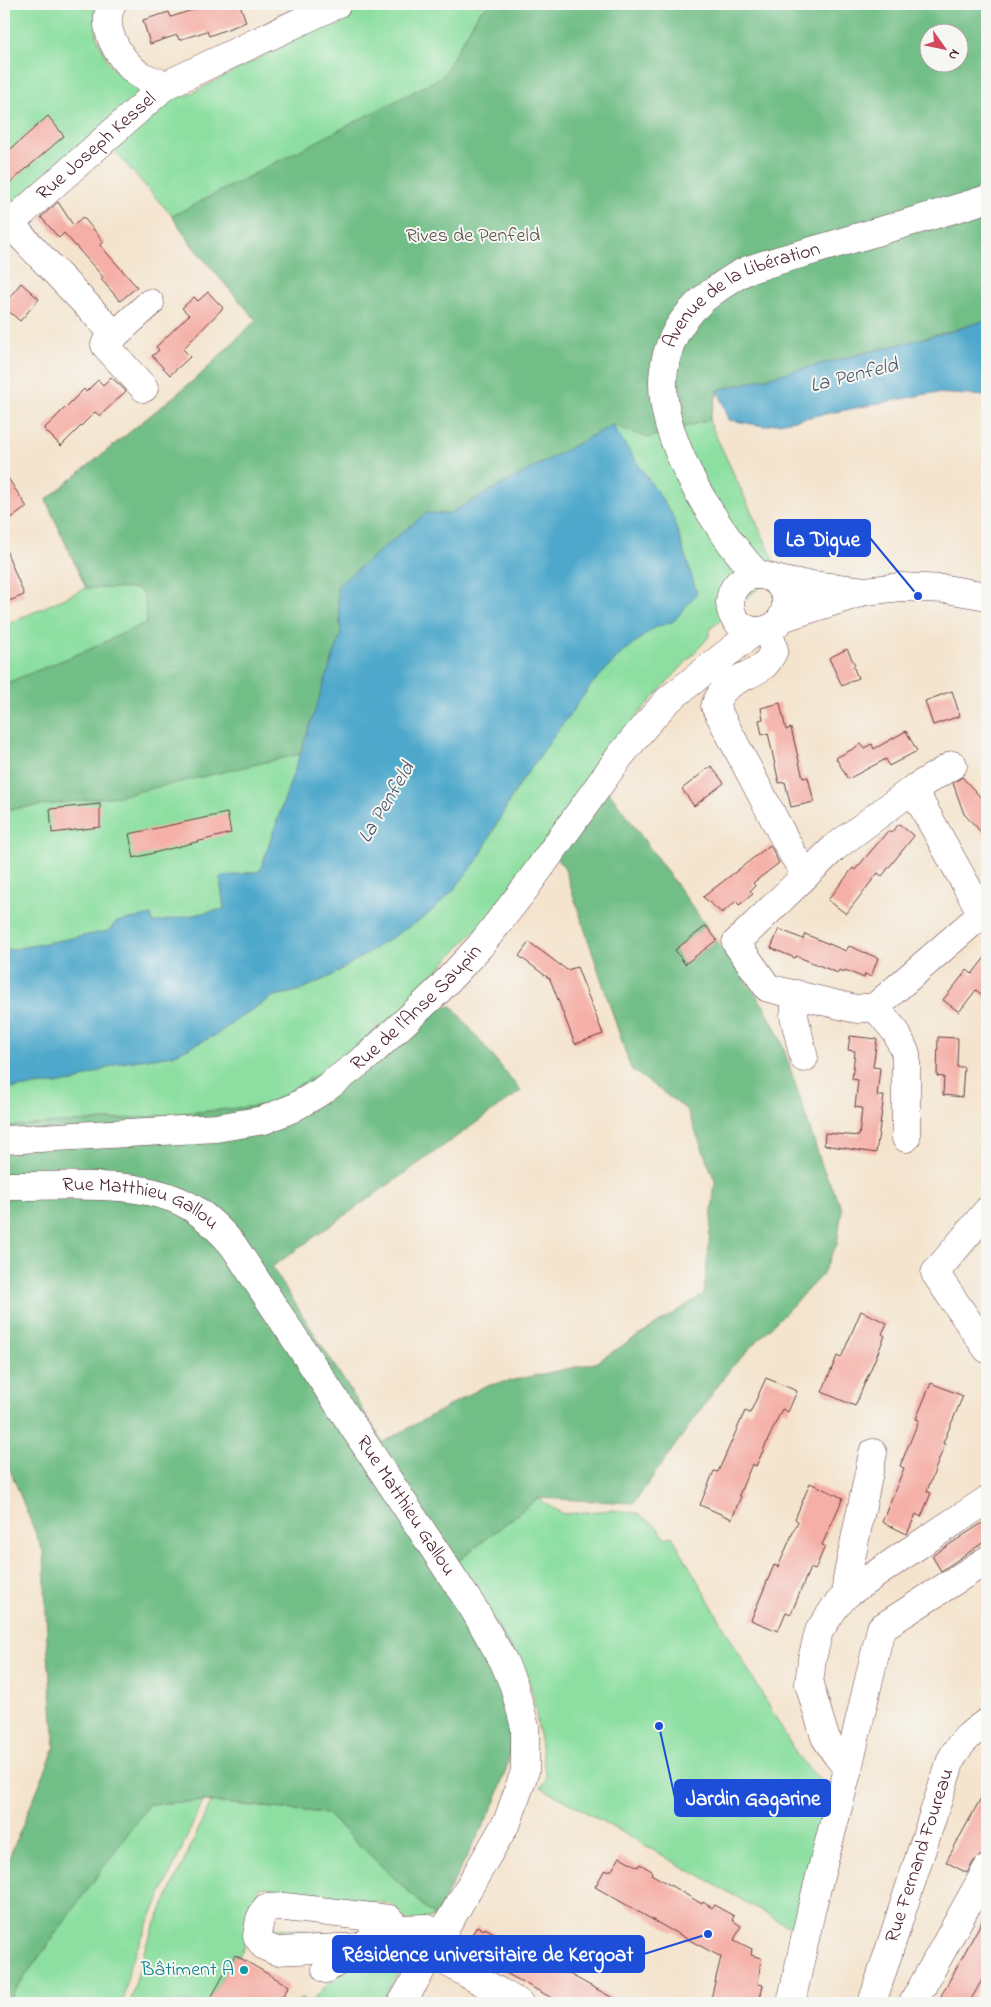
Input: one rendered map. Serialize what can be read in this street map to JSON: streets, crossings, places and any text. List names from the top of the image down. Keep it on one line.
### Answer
{"streets":{"street":["Rue Joseph Kessel","Avenue de la Libération","Rue de l'Anse Saupin","Rue Matthieu Gallou","Rue Fernand Foureau"]},"crossings":[["Avenue de la Libération","Rue de l'Anse Saupin"]],"water":["La Penfeld"],"parks":["Rives de Penfeld"],"places":["La Digue","Jardin Gagarine","Résidence universitaire de Kergoat","Bâtiment A"],"north":"bottom right"}
